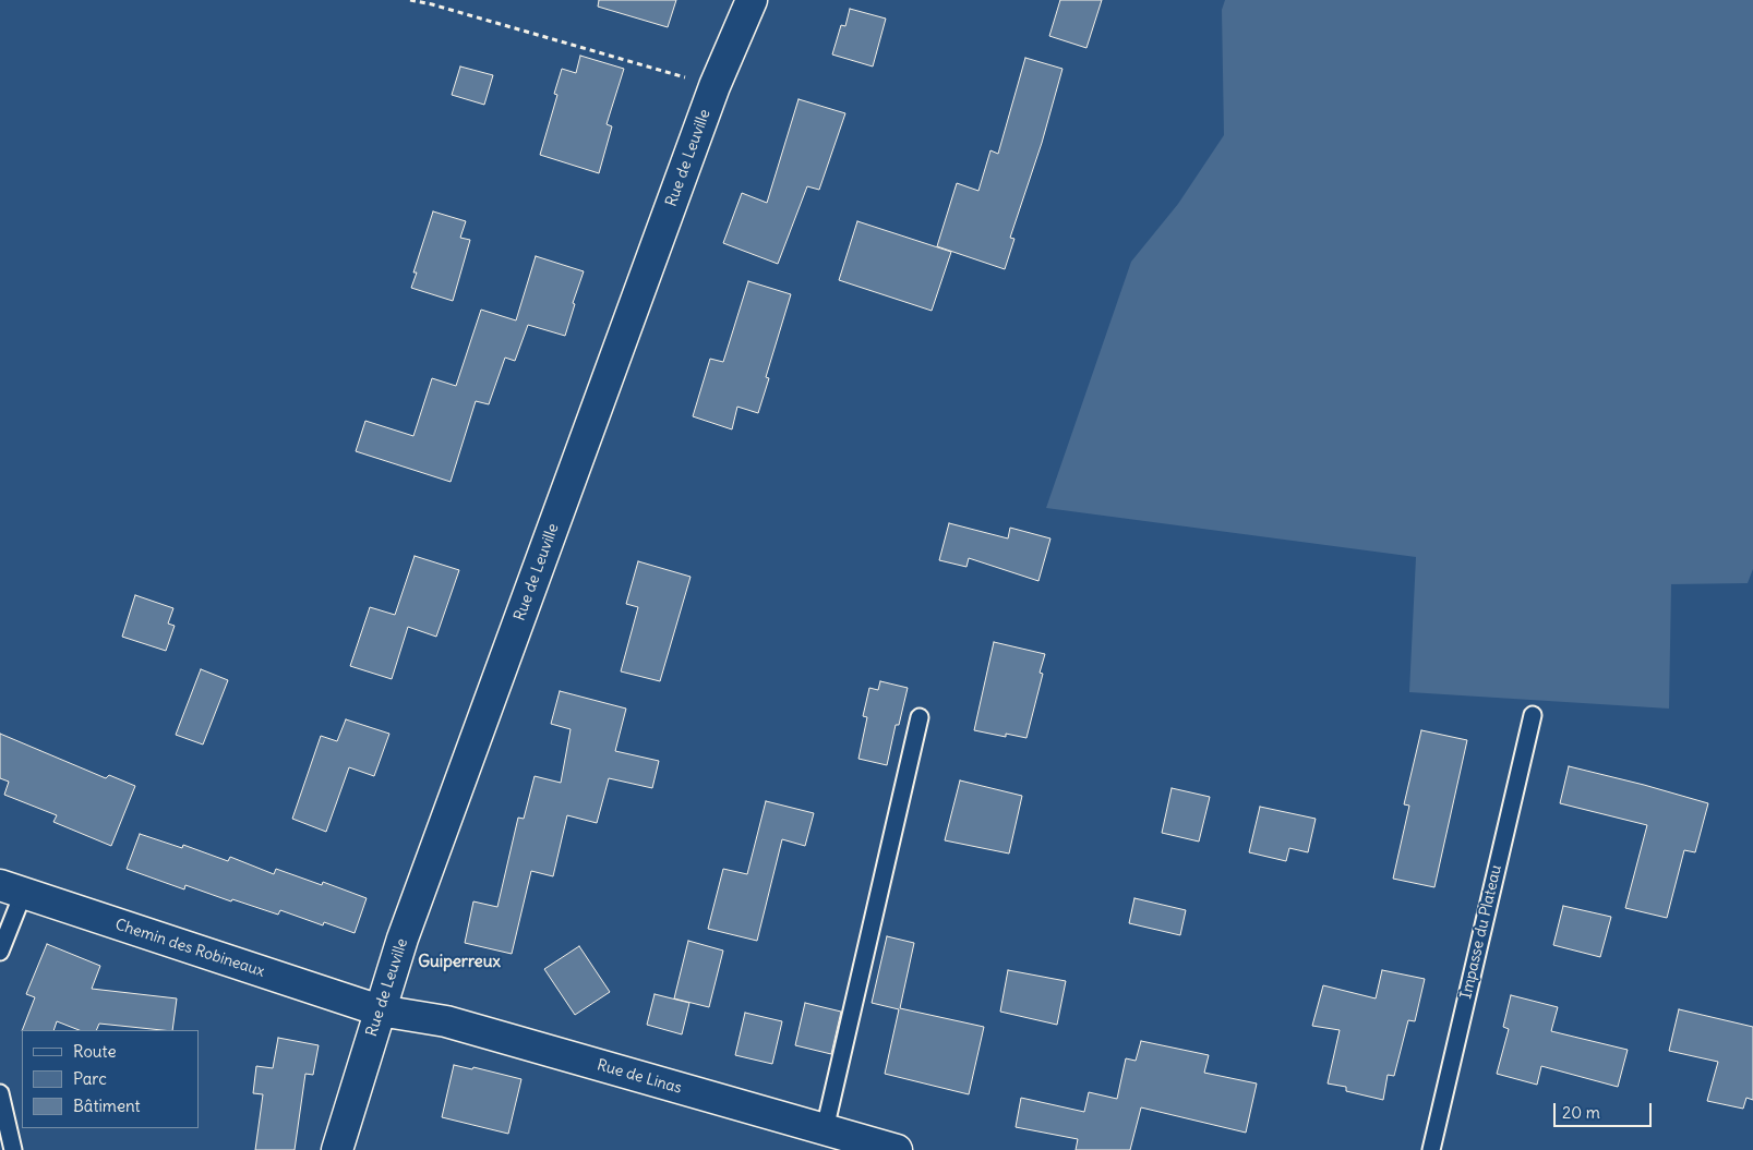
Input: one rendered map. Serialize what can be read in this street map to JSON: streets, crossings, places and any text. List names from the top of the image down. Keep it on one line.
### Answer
{"streets":{"street":["Rue de Leuville","Chemin des Robineaux","Rue de Linas"],"lane":["Impasse du Plateau"]},"crossings":[["Rue de Leuville","Chemin des Robineaux"],["Rue de Leuville","Rue de Linas"],["Chemin des Robineaux","Rue de Linas"]],"districts":["Guiperreux"],"legend":["Route","Parc","Bâtiment"],"scale_bar":"20 m"}
